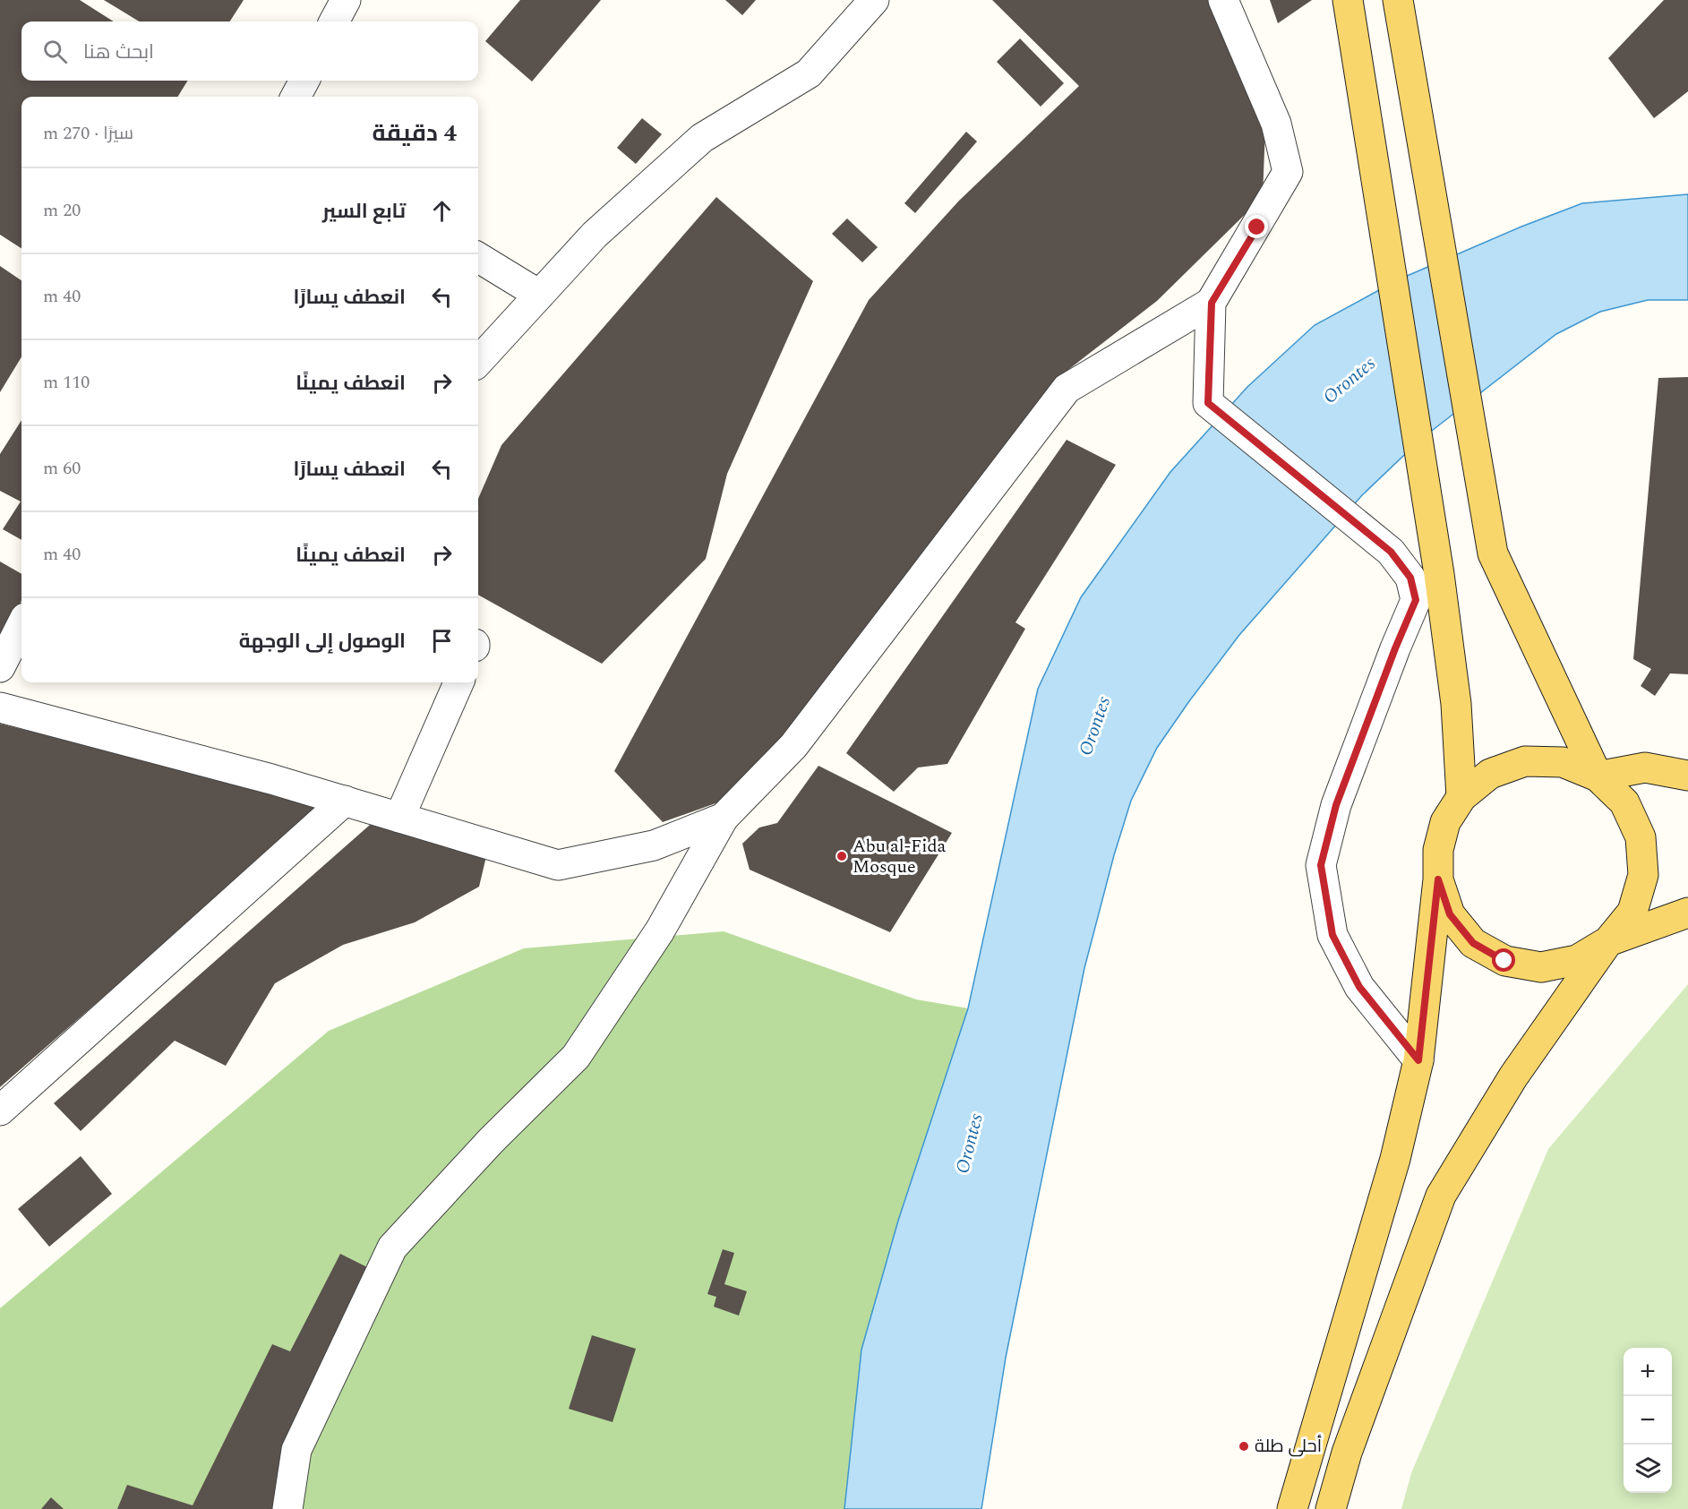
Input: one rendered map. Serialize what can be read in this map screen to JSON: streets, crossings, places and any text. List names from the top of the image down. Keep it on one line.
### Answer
{"water":["Orontes"],"places":["Abu al-Fida Mosque","أحلى طلة"],"page":{"search":"ابحث هنا","heading":["4 دقيقة","سيرًا · 270 m"],"list":[["تابع السير","20 m"],["انعطف يسارًا","40 m"],["انعطف يمينًا","110 m"],["انعطف يسارًا","60 m"],["انعطف يمينًا","40 m"],"الوصول إلى الوجهة"],"map_buttons":["+","−"]}}
